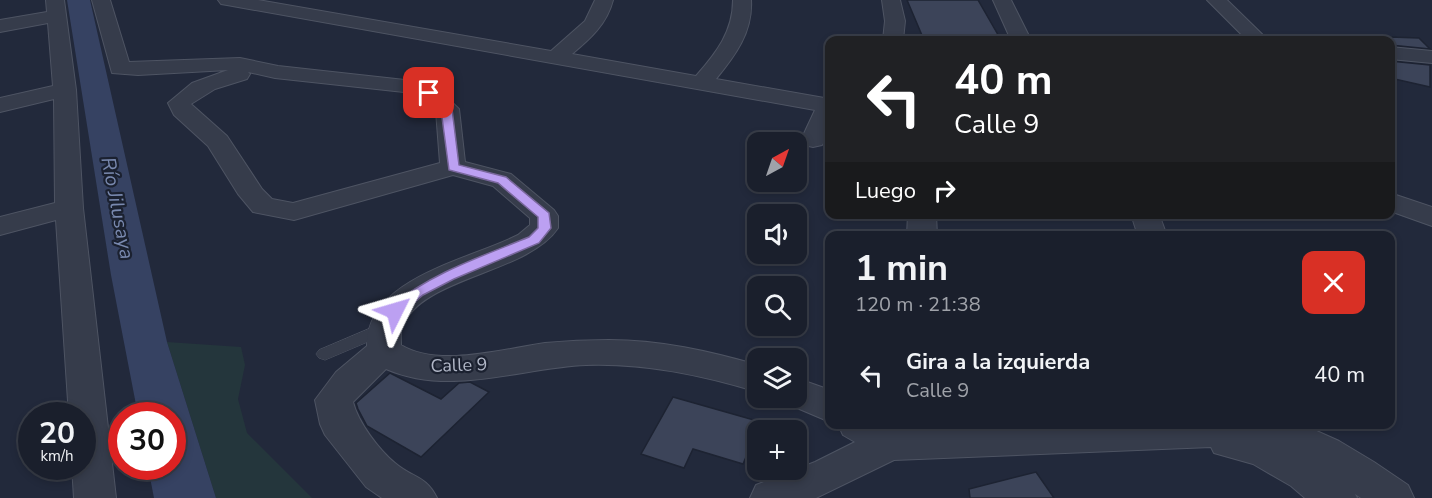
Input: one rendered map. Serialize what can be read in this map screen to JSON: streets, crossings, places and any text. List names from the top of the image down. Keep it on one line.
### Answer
{"streets":{"street":["Calle 9"]},"water":["Río Jilusaya"],"north":"top right","page":{"turn":["40 m","Calle 9"],"map_buttons":"+","then":"Luego","heading":["1 min","120 m · 21:38"],"list":[{"name":"Gira a la izquierda","note":"Calle 9","value":"40 m"}],"speed":"20 km/h","limit":"30"}}
